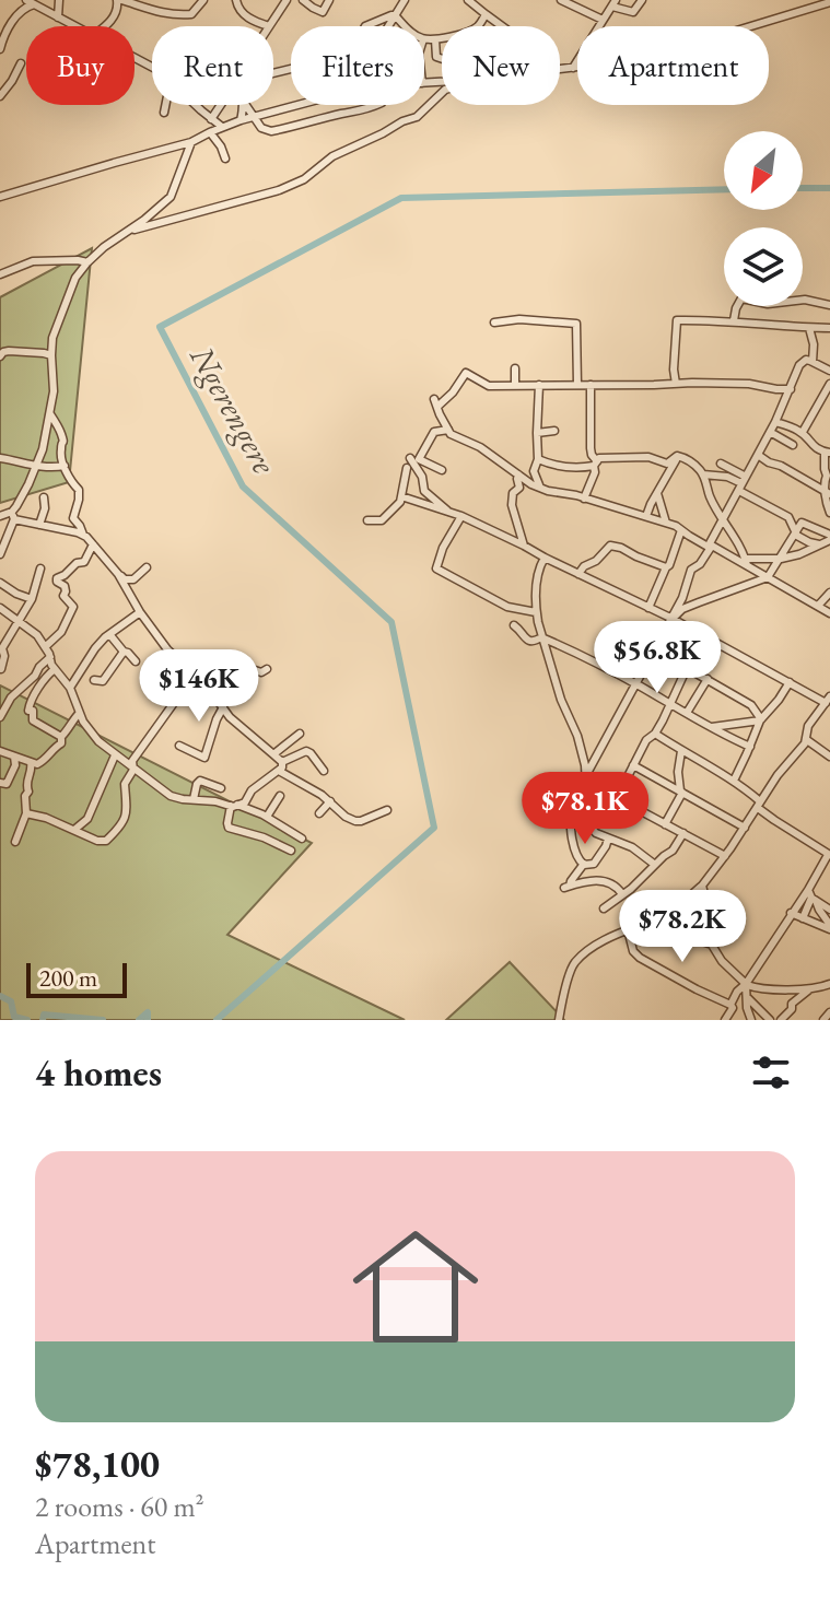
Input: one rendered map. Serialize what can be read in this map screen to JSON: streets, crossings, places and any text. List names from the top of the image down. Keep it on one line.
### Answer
{"water":["Ngerengere"],"scale_bar":"200 m","north":"bottom left","page":{"chip":["Buy","Rent","Filters","New","Apartment"],"price":["$56.8K","$146K","$78.1K","$78.2K"],"scale":"200 m","heading":"4 homes","list":[{"name":"$78,100","note":"2 rooms · 60 m² · Apartment"}]}}
